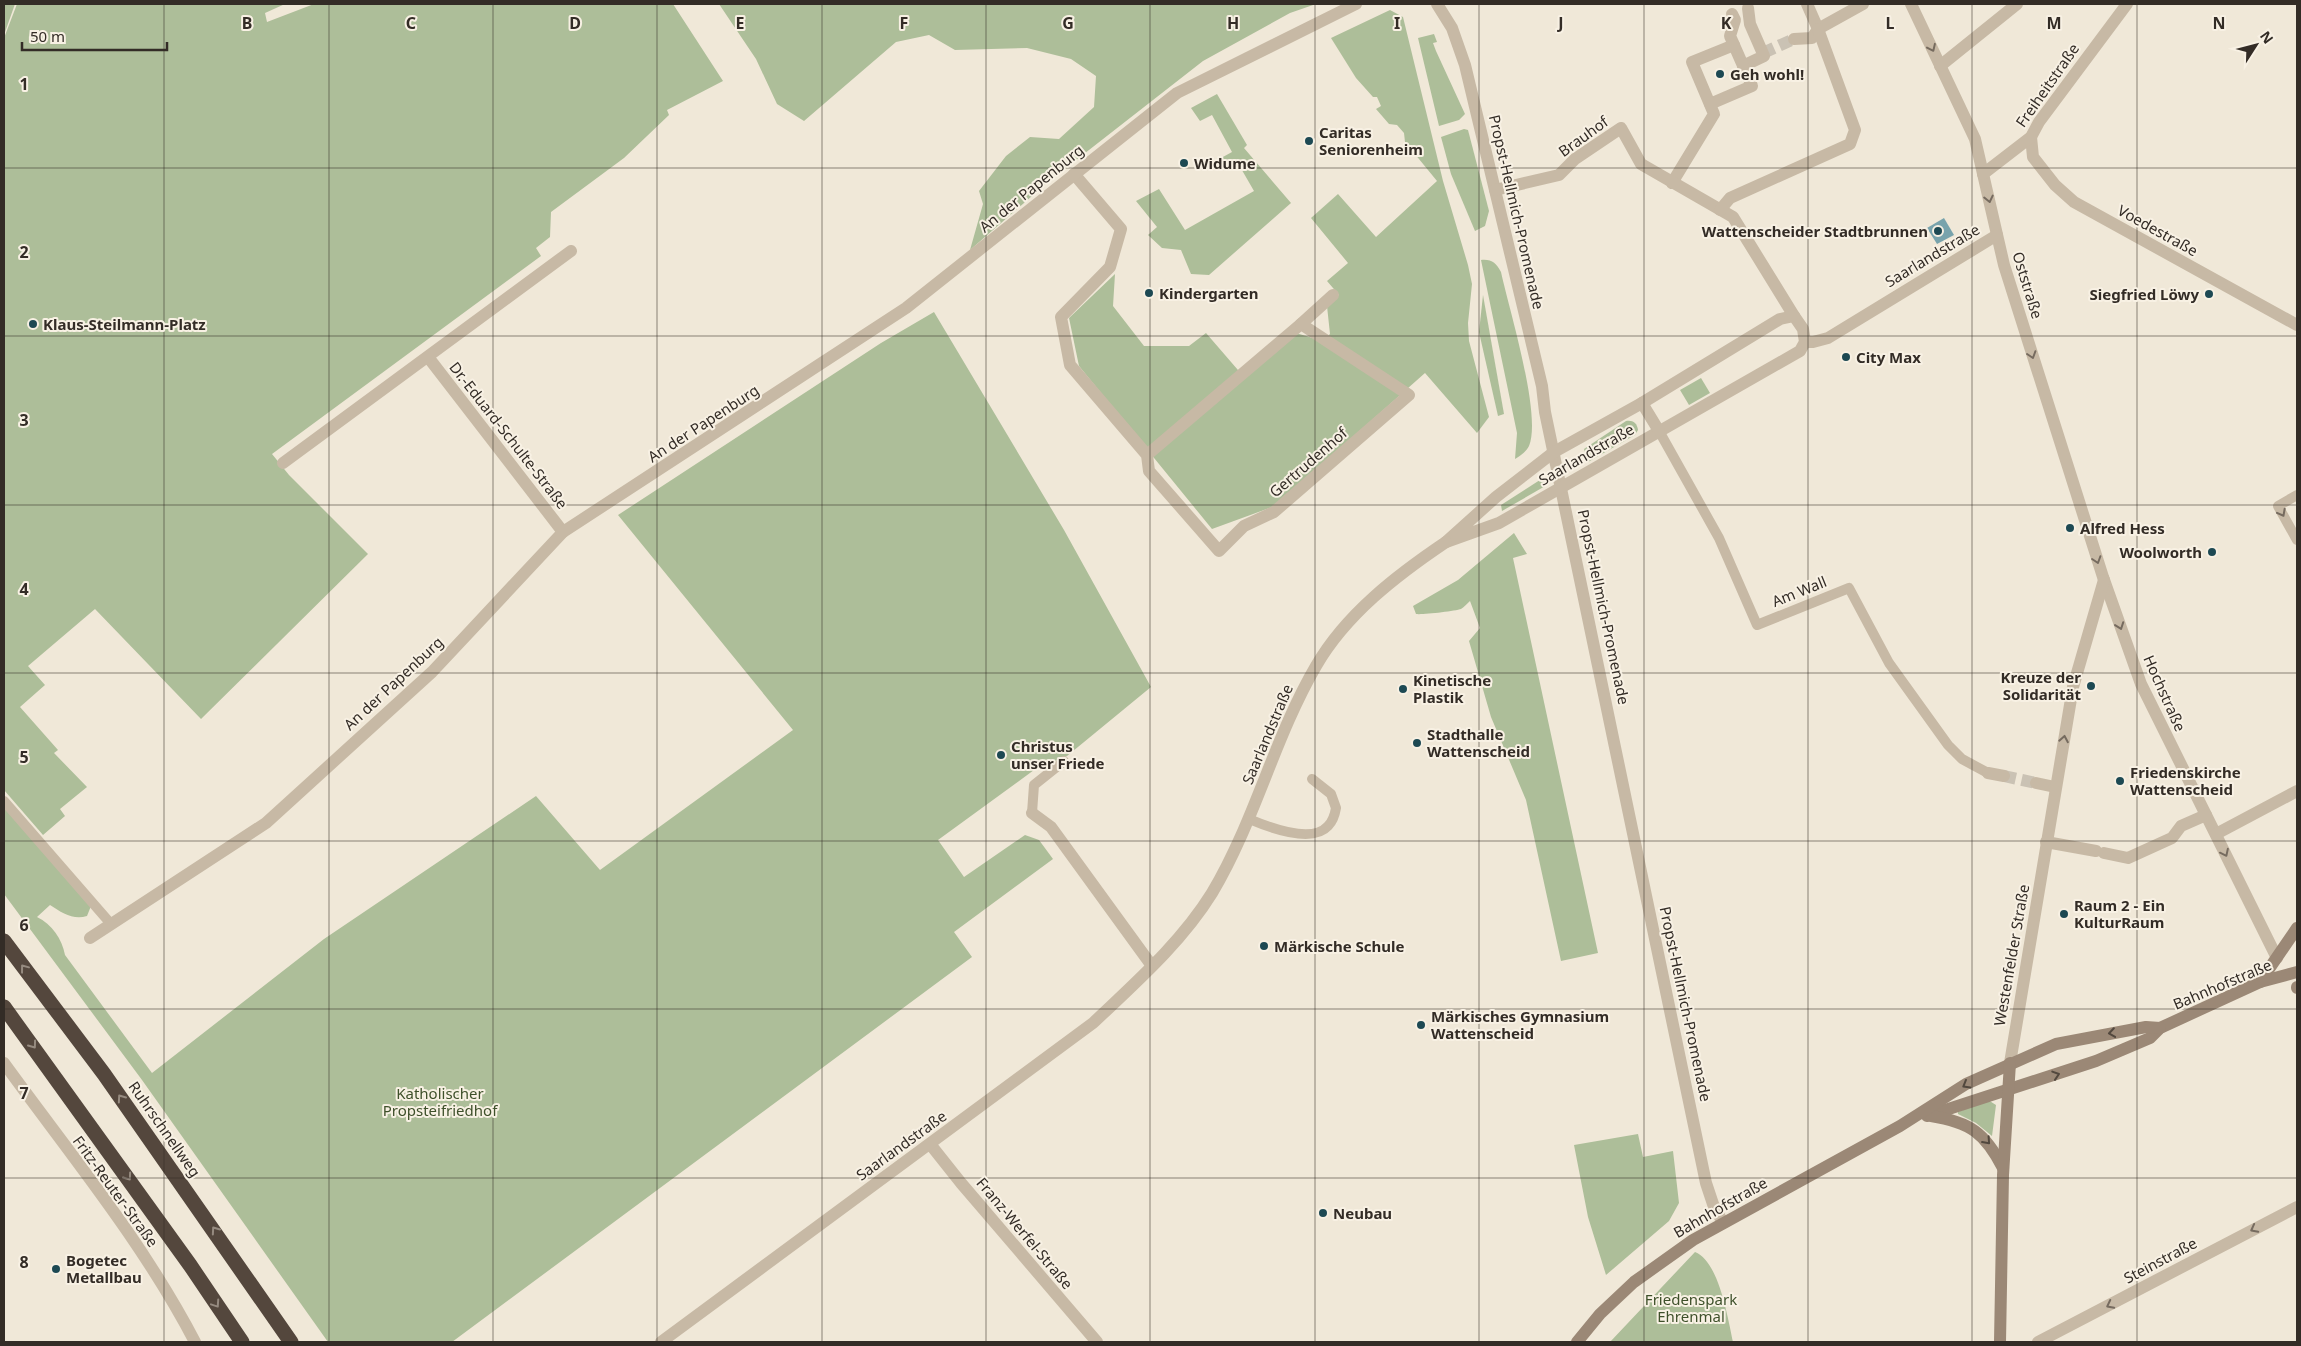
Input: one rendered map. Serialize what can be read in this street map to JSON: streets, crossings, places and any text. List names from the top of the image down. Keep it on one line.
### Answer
{"streets":{"highway":["Ruhrschnellweg"],"street":["Freiheitstraße","Brauhof","An der Papenburg","Propst-Hellmich-Promenade","Voedestraße","Saarlandstraße","Oststraße","Dr.-Eduard-Schulte-Straße","Gertrudenhof","Am Wall","Hochstraße","Westenfelder Straße","Bahnhofstraße","Fritz-Reuter-Straße","Franz-Werfel-Straße","Steinstraße"]},"crossings":[["Freiheitstraße","Voedestraße"],["Freiheitstraße","Oststraße"],["Brauhof","Propst-Hellmich-Promenade"],["Brauhof","Saarlandstraße"],["An der Papenburg","Dr.-Eduard-Schulte-Straße"],["An der Papenburg","Gertrudenhof"],["Propst-Hellmich-Promenade","Saarlandstraße"],["Propst-Hellmich-Promenade","Bahnhofstraße"],["Saarlandstraße","Oststraße"],["Saarlandstraße","Am Wall"],["Saarlandstraße","Franz-Werfel-Straße"],["Oststraße","Hochstraße"],["Oststraße","Westenfelder Straße"],["Hochstraße","Westenfelder Straße"],["Westenfelder Straße","Bahnhofstraße"]],"one_way":["Oststraße","Hochstraße","Steinstraße"],"parks":["Katholischer Propsteifriedhof","Friedenspark Ehrenmal"],"places":["Geh wohl!","Caritas Seniorenheim","Widume","Wattenscheider Stadtbrunnen","Kindergarten","Siegfried Löwy","Klaus-Steilmann-Platz","City Max","Alfred Hess","Woolworth","Kreuze der Solidarität","Kinetische Plastik","Stadthalle Wattenscheid","Christus unser Friede","Friedenskirche Wattenscheid","Raum 2 - Ein KulturRaum","Märkische Schule","Märkisches Gymnasium Wattenscheid","Neubau","Bogetec Metallbau"],"scale_bar":"50 m","north":"top right","grid":{"columns":["B","C","D","E","F","G","H","I","J","K","L","M","N"],"rows":["1","2","3","4","5","6","7","8"]}}
